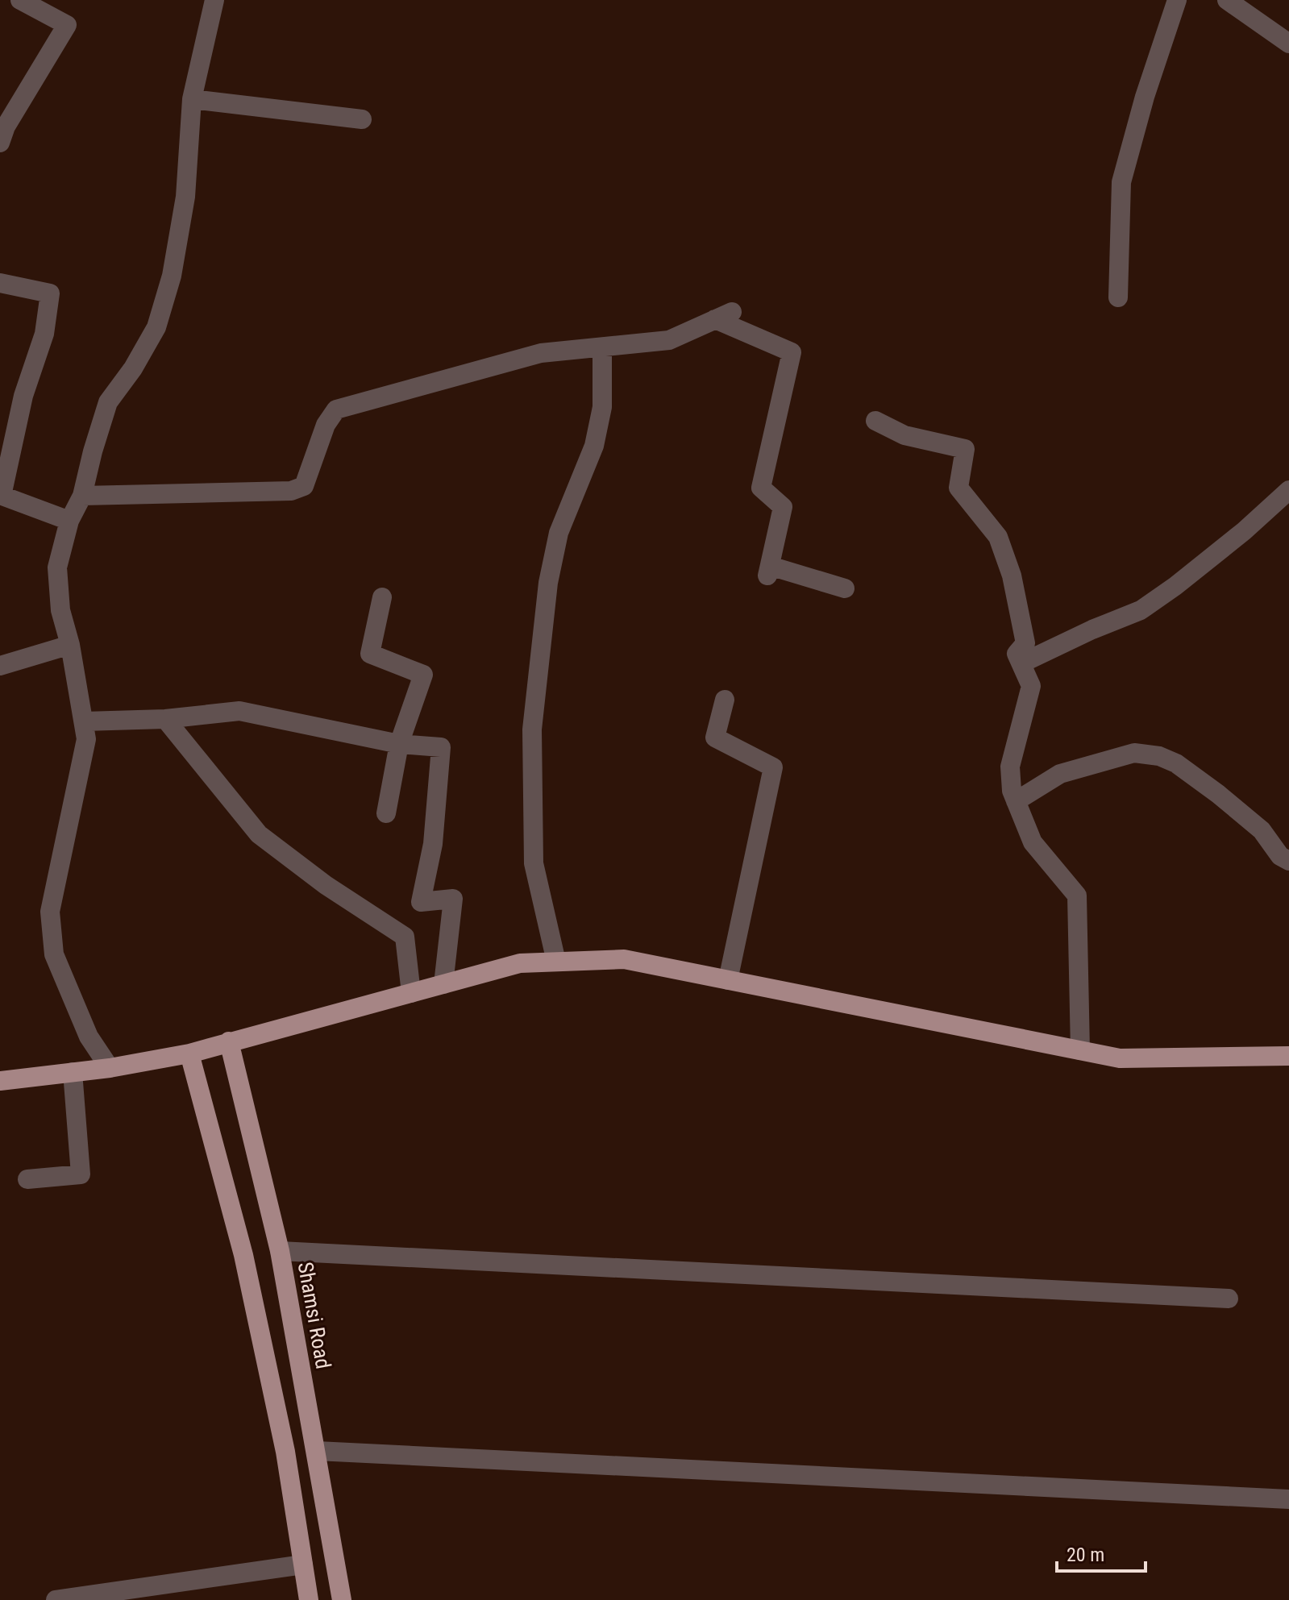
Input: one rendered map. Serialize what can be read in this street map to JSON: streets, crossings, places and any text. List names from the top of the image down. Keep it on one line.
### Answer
{"streets":{"main road":["Shamsi Road"]},"scale_bar":"20 m"}
